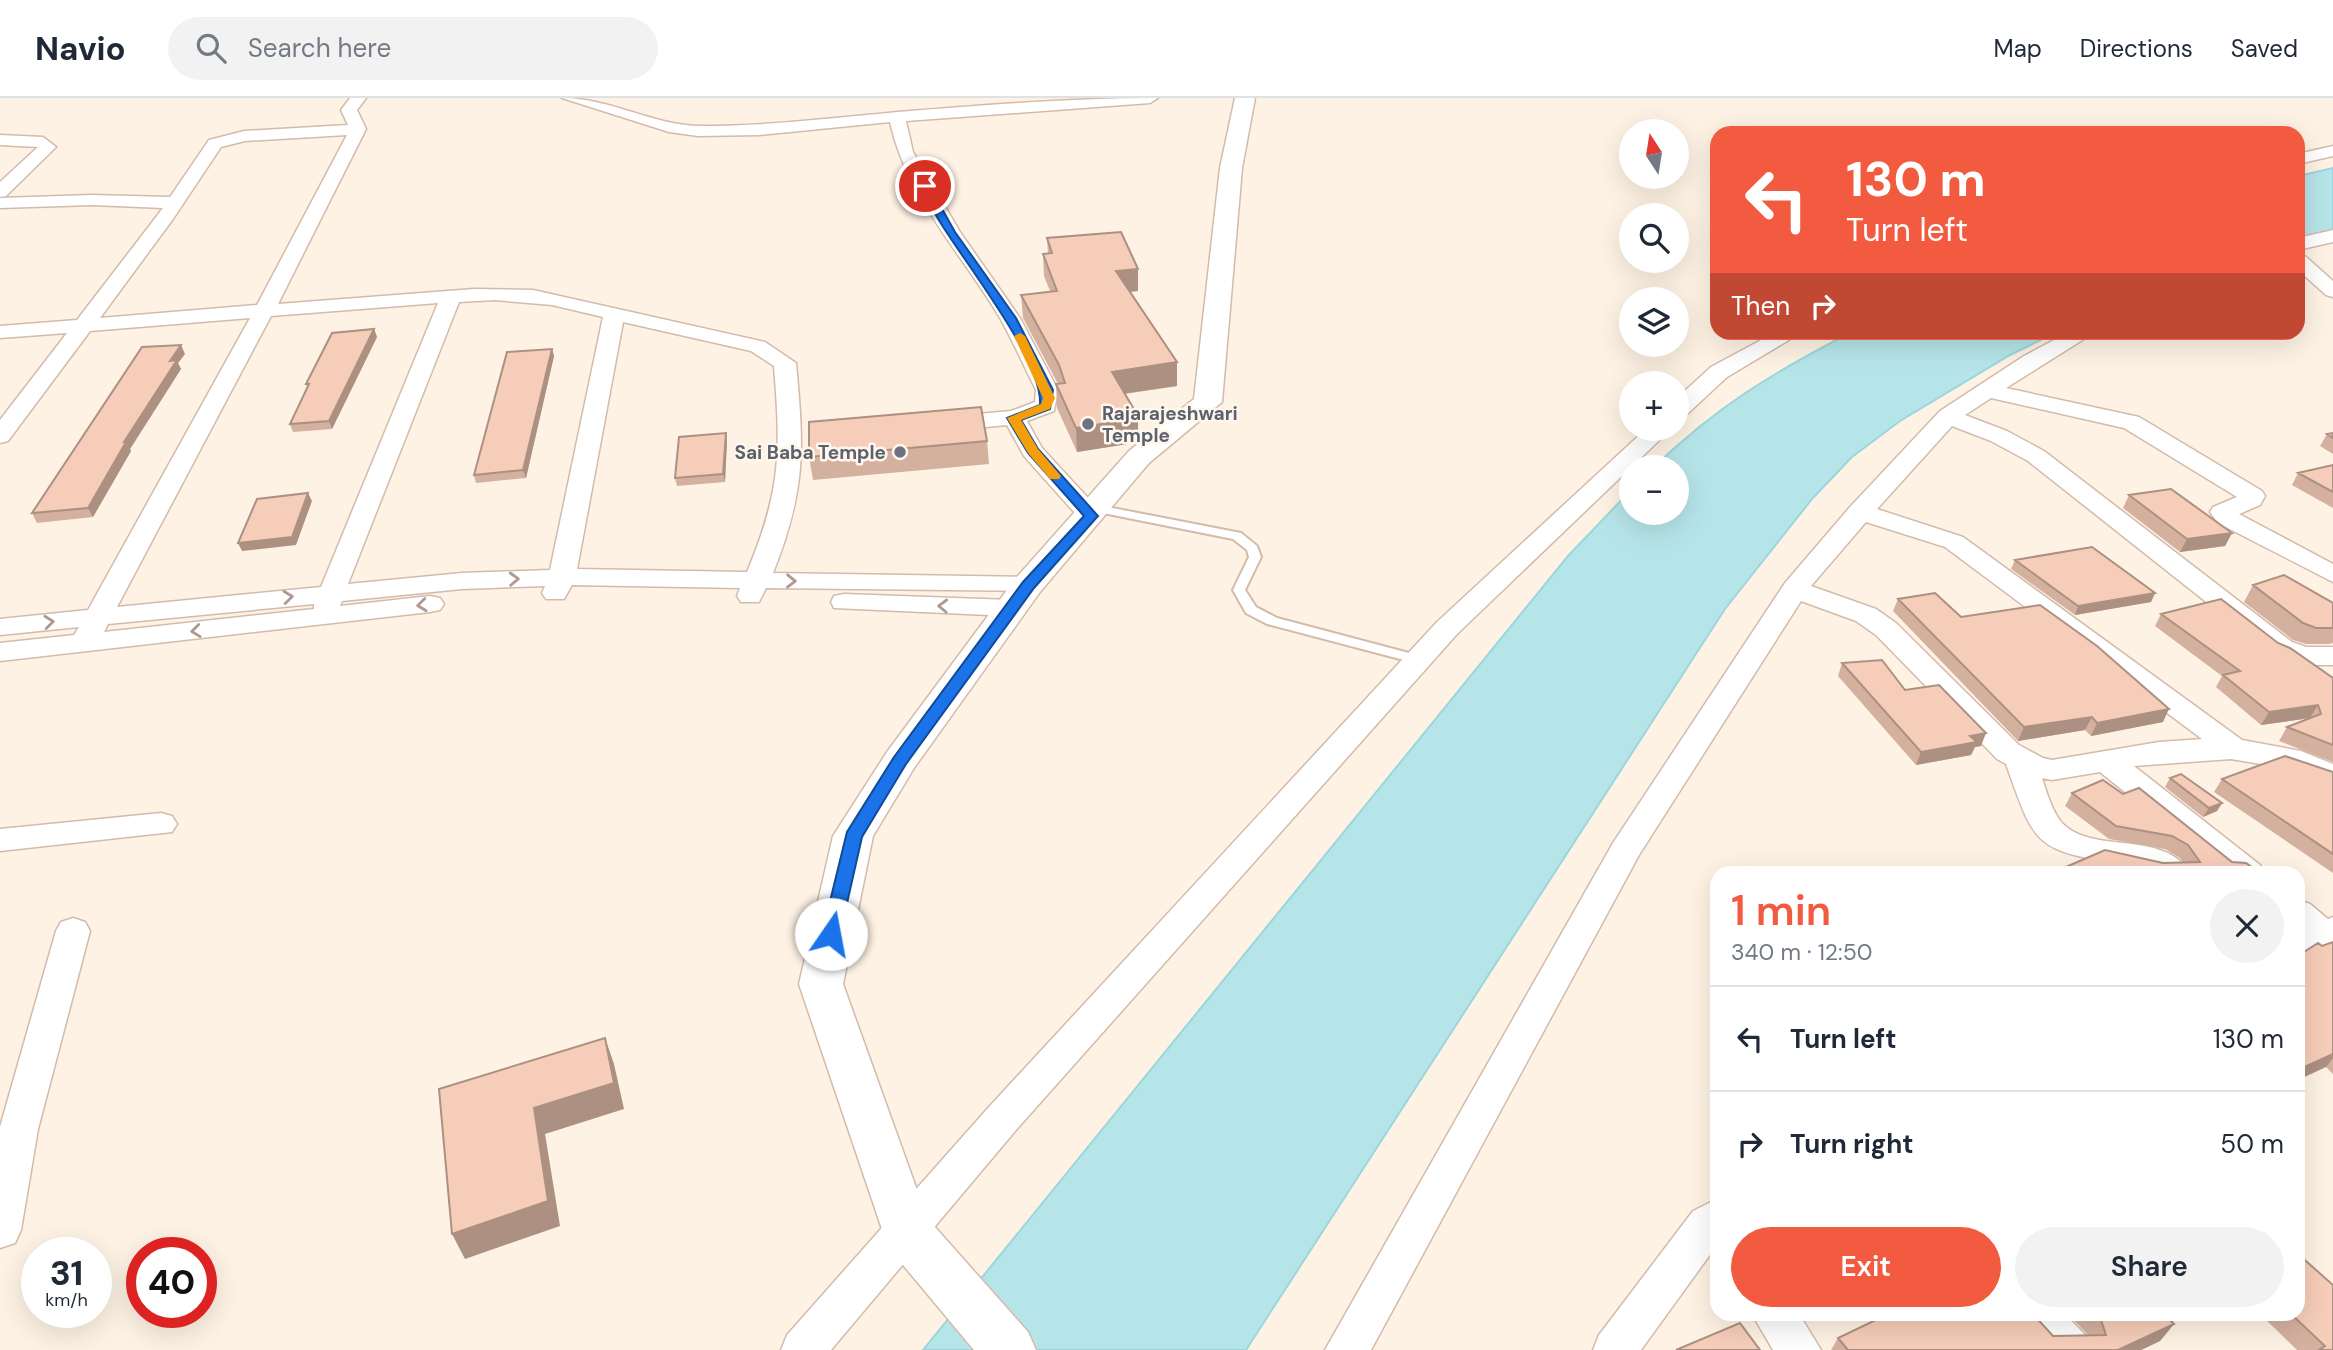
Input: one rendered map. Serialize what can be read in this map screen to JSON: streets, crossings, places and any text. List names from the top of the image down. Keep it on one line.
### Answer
{"places":["Rajarajeshwari Temple","Sai Baba Temple"],"north":"top","page":{"header":"Navio","search":"Search here","nav":["Map","Directions","Saved"],"map_buttons":["+","−"],"turn":["130 m","Turn left"],"then":"Then","heading":["1 min","340 m · 12:50"],"list":[{"name":"Turn left","value":"130 m"},{"name":"Turn right","value":"50 m"}],"buttons":["Exit","Share"],"speed":"31 km/h","limit":"40"}}
